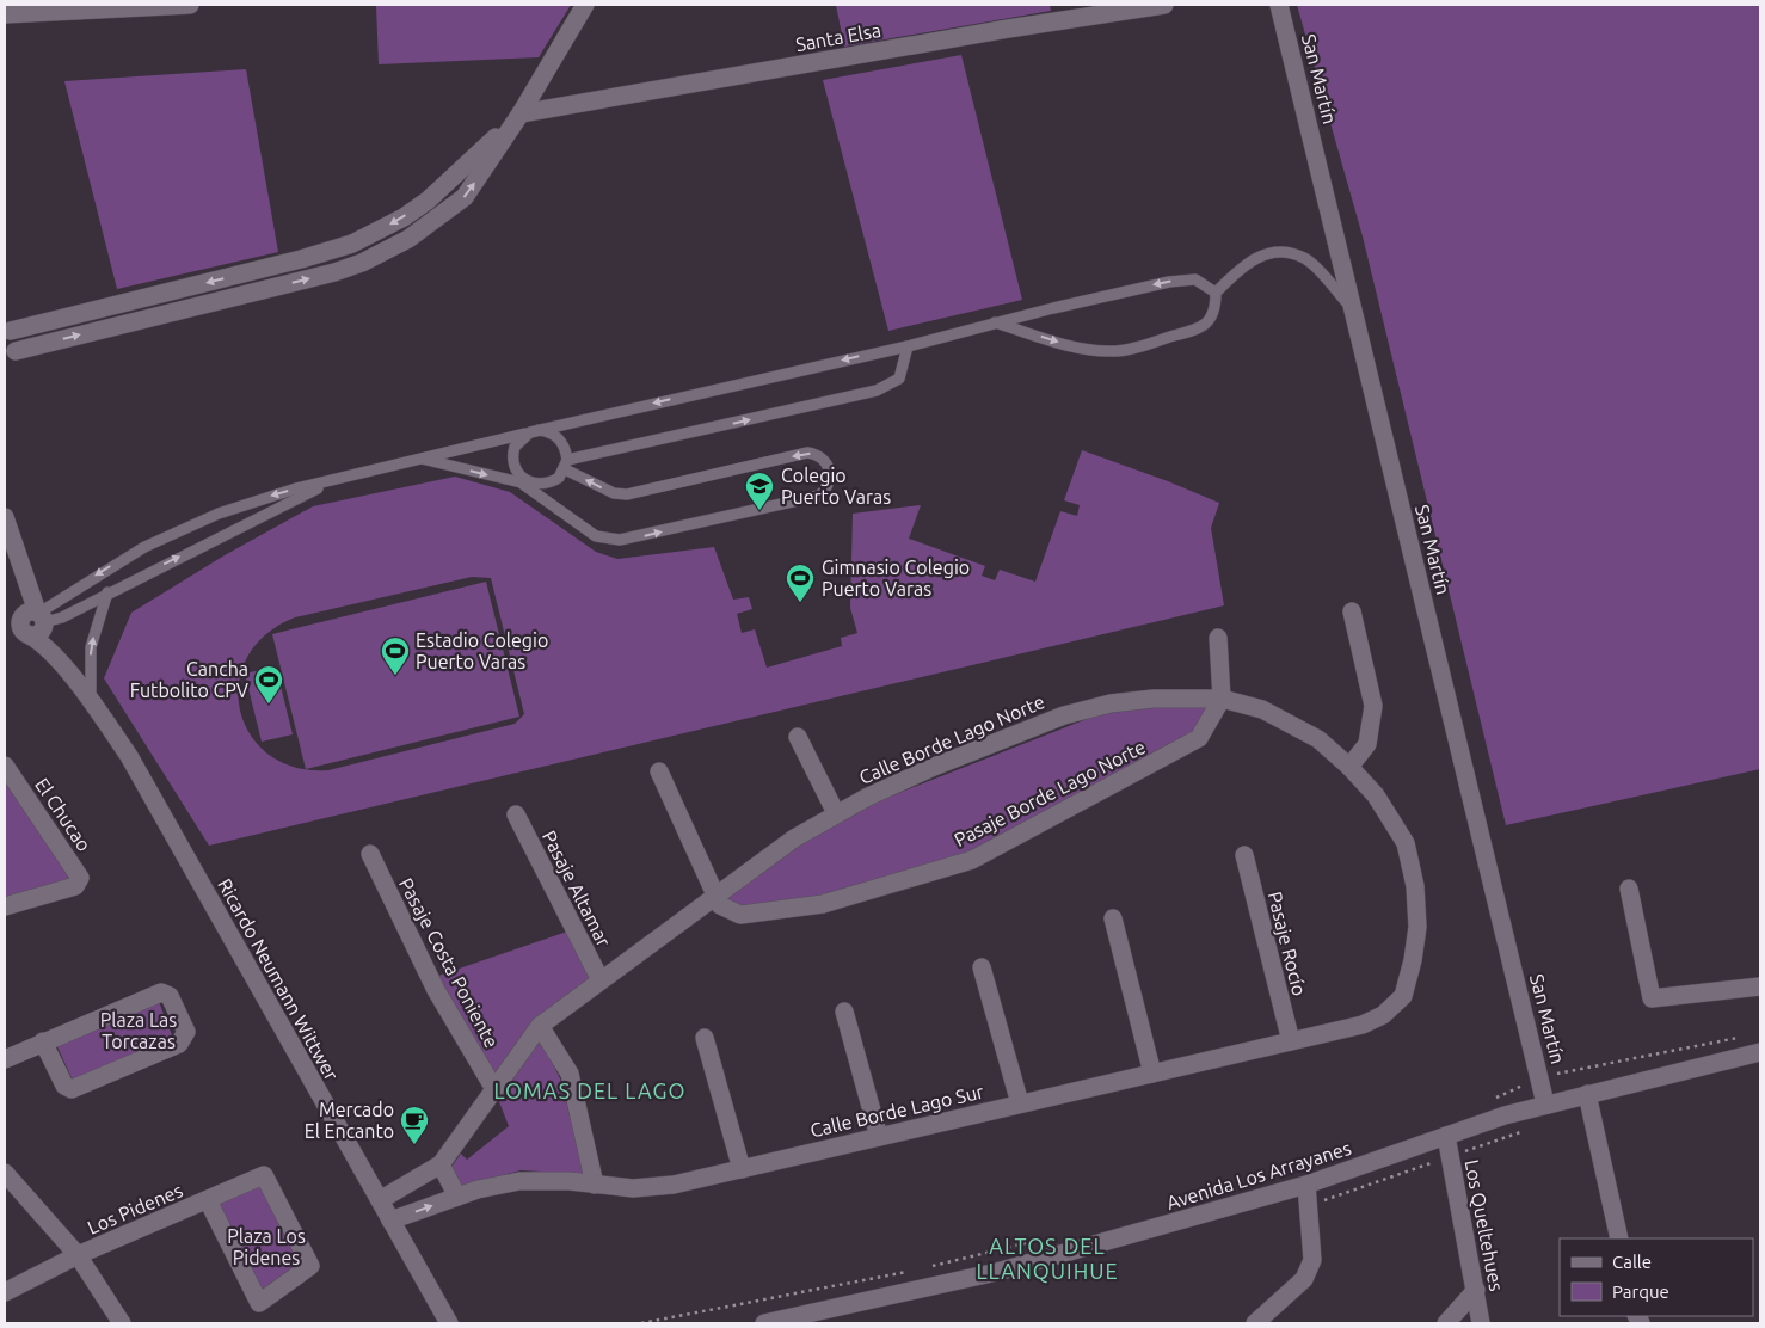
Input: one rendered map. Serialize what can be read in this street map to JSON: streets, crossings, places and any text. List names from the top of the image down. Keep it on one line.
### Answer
{"streets":{"street":["Santa Elsa","San Martín","Calle Borde Lago Norte","Pasaje Borde Lago Norte","El Chucao","Pasaje Altamar","Pasaje Rocío","Pasaje Costa Poniente","Ricardo Neumann Wittwer","Calle Borde Lago Sur","Avenida Los Arrayanes","Los Pidenes","Los Queltehues"]},"crossings":[["San Martín","Avenida Los Arrayanes"],["Calle Borde Lago Norte","Pasaje Borde Lago Norte"],["Calle Borde Lago Norte","Pasaje Altamar"],["Calle Borde Lago Norte","Pasaje Costa Poniente"],["Calle Borde Lago Norte","Ricardo Neumann Wittwer"],["Calle Borde Lago Norte","Calle Borde Lago Sur"],["Pasaje Rocío","Calle Borde Lago Sur"],["Ricardo Neumann Wittwer","Calle Borde Lago Sur"],["Avenida Los Arrayanes","Los Queltehues"]],"districts":["LOMAS DEL LAGO","ALTOS DEL LLANQUIHUE"],"parks":["Plaza Las Torcazas","Plaza Los Pidenes"],"places":{"school or university":["Colegio Puerto Varas"],"sports":["Gimnasio Colegio Puerto Varas","Estadio Colegio Puerto Varas","Cancha Futbolito CPV"],"cafe":["Mercado El Encanto"]},"legend":["Calle","Parque"]}
